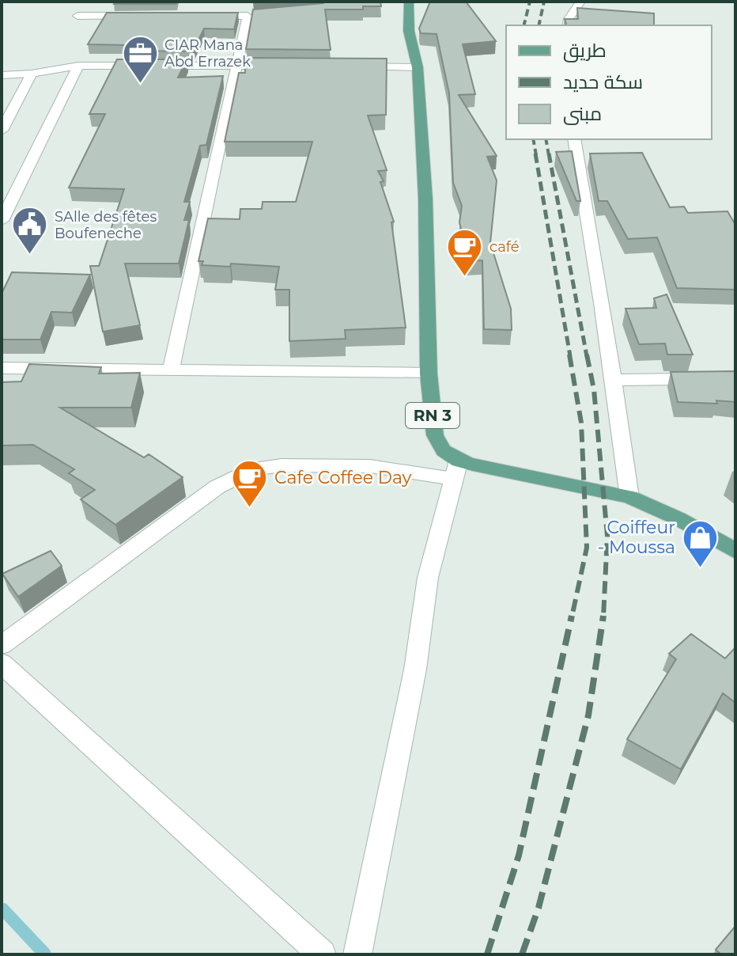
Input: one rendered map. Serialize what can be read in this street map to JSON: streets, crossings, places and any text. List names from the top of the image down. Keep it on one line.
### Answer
{"streets":{"main road":["RN 3"]},"places":{"office":["CIAR Mana Abd Errazek"],"public building":["SAlle des fêtes Boufeneche"],"cafe":["café","Cafe Coffee Day"],"shop":["Coiffeur - Moussa"]},"legend":["طريق","سكة حديد","مبنى"]}
